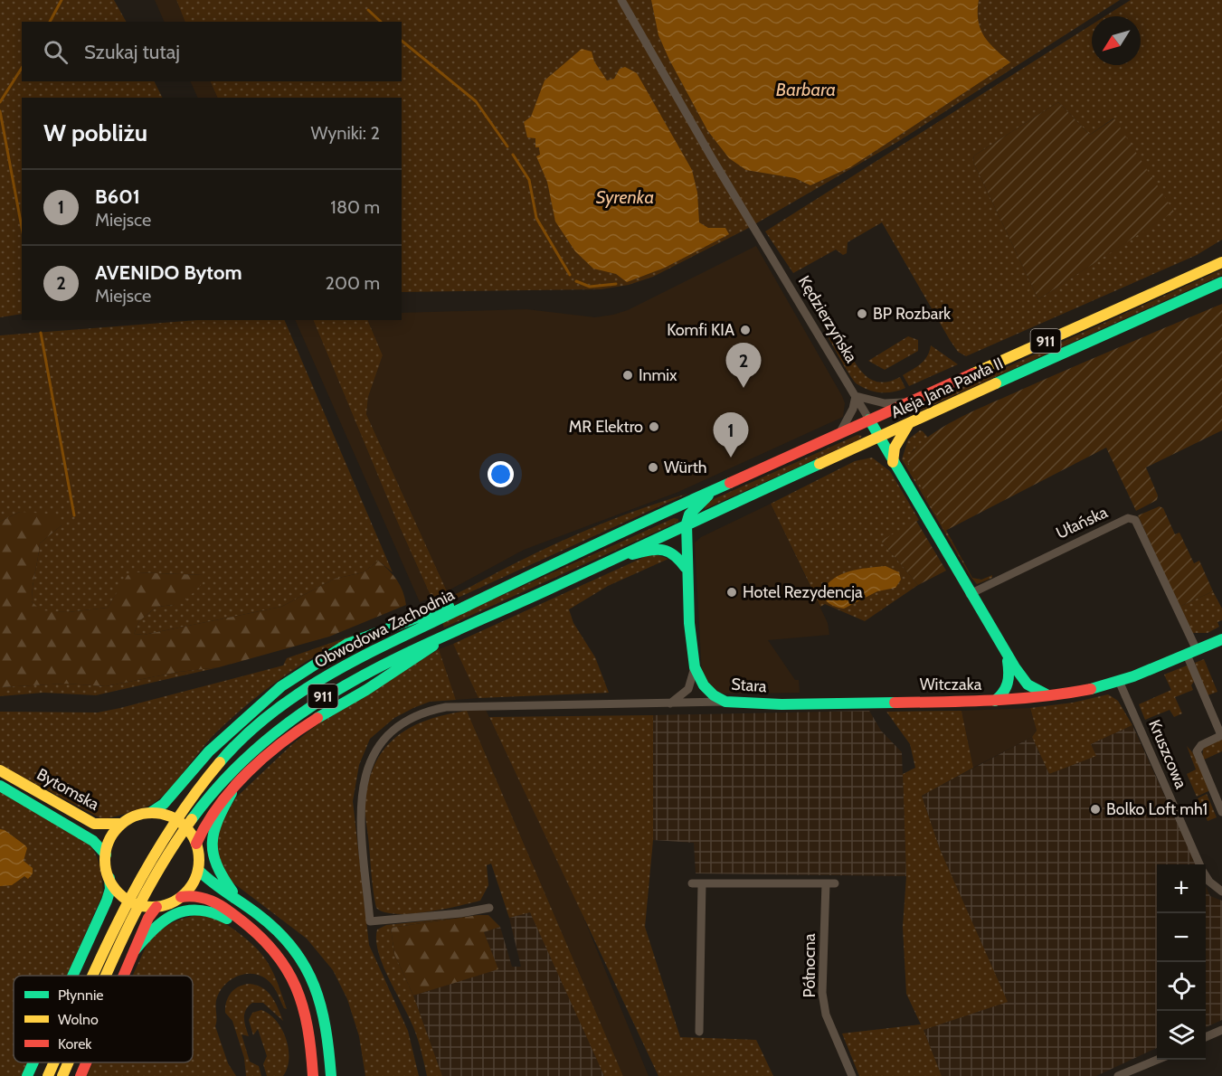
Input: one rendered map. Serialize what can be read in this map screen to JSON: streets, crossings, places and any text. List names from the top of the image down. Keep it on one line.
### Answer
{"streets":{"main road":["Kędzierzyńska","911","Aleja Jana Pawła II","Obwodowa Zachodnia","Witczaka","Stara","Bytomska"],"street":["Ułańska","Kruszcowa","Północna"]},"crossings":[["Kędzierzyńska","Aleja Jana Pawła II"],["Kędzierzyńska","Ułańska"],["Kędzierzyńska","Witczaka"],["Aleja Jana Pawła II","Obwodowa Zachodnia"],["Aleja Jana Pawła II","Stara"],["Ułańska","Witczaka"],["Obwodowa Zachodnia","Stara"],["Witczaka","Stara"],["Witczaka","Kruszcowa"]],"water":["Barbara","Syrenka"],"places":["BP Rozbark","Komfi KIA","Inmix","MR Elektro","Würth","Hotel Rezydencja","Bolko Loft mh1"],"legend":["Płynnie","Wolno","Korek"],"north":"bottom left","page":{"search":"Szukaj tutaj","heading":["W pobliżu","Wyniki: 2"],"list":[{"mark":"1","name":"B601","note":"Miejsce","value":"180 m"},{"mark":"2","name":"AVENIDO Bytom","note":"Miejsce","value":"200 m"}],"pins":["2","1"],"map_buttons":["+","−"]}}
